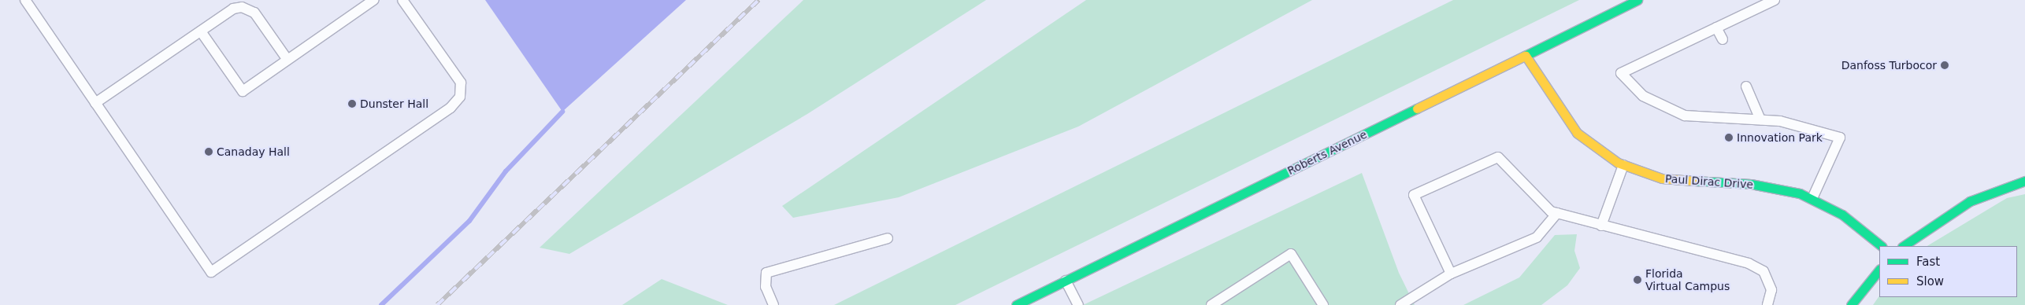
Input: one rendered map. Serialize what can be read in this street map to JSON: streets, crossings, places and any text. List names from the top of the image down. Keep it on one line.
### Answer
{"streets":{"street":["Roberts Avenue","Paul Dirac Drive"]},"crossings":[["Roberts Avenue","Paul Dirac Drive"]],"places":["Danfoss Turbocor","Dunster Hall","Innovation Park","Canaday Hall","Florida Virtual Campus"],"legend":["Fast","Slow"]}
